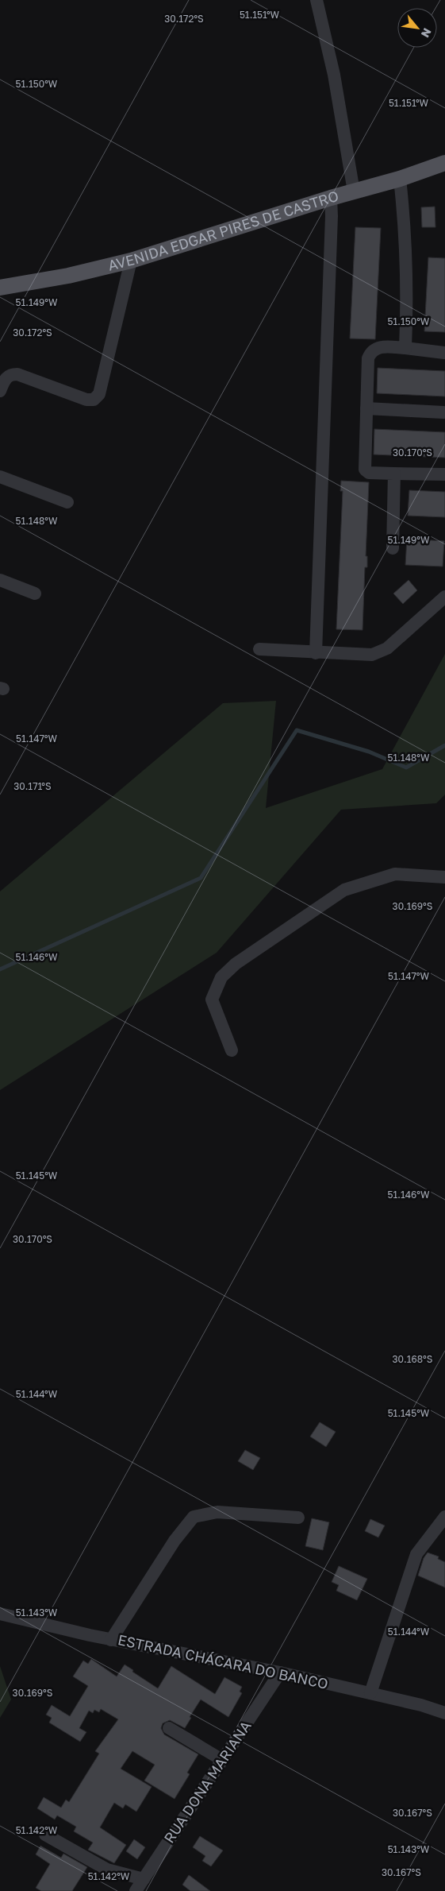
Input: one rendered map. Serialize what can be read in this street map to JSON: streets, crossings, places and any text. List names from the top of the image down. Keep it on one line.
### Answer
{"streets":{"main road":["AVENIDA EDGAR PIRES DE CASTRO"],"street":["ESTRADA CHÁCARA DO BANCO","RUA DONA MARIANA"]},"crossings":[["ESTRADA CHÁCARA DO BANCO","RUA DONA MARIANA"]],"north":"bottom right","coordinates":["51.151°W","30.172°S","51.150°W","51.149°W","30.170°S","51.148°W","51.147°W","30.171°S","30.169°S","51.146°W","51.145°W","30.168°S","51.144°W","51.143°W","30.167°S","51.142°W"]}
